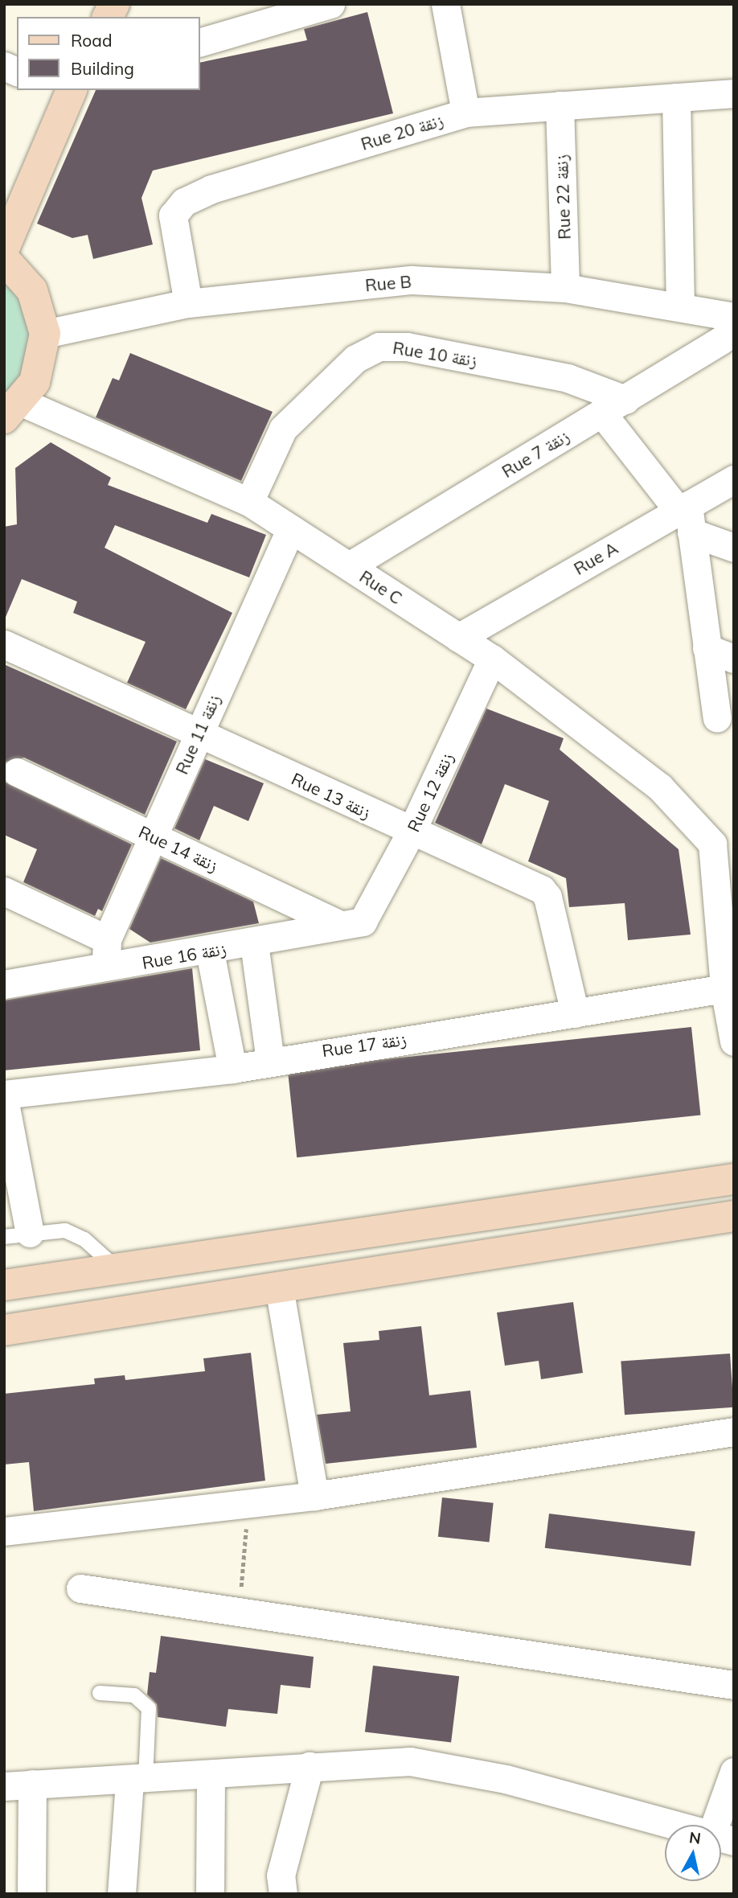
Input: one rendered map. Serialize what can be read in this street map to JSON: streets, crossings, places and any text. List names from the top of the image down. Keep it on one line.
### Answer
{"streets":{"street":["Rue 20 زنقة","Rue 22 زنقة","Rue B","Rue 10 زنقة","Rue 7 زنقة","Rue A","Rue C","Rue 11 زنقة","Rue 12 زنقة","Rue 13 زنقة","Rue 14 زنقة","Rue 16 زنقة","Rue 17 زنقة"]},"crossings":[["Rue 20 زنقة","Rue 22 زنقة"],["Rue 20 زنقة","Rue B"],["Rue 22 زنقة","Rue B"],["Rue B","Rue 7 زنقة"],["Rue 10 زنقة","Rue 7 زنقة"],["Rue 10 زنقة","Rue C"],["Rue 7 زنقة","Rue C"],["Rue A","Rue C"],["Rue C","Rue 11 زنقة"],["Rue C","Rue 12 زنقة"],["Rue C","Rue 17 زنقة"],["Rue 11 زنقة","Rue 13 زنقة"],["Rue 11 زنقة","Rue 14 زنقة"],["Rue 12 زنقة","Rue 13 زنقة"],["Rue 12 زنقة","Rue 14 زنقة"],["Rue 12 زنقة","Rue 16 زنقة"],["Rue 13 زنقة","Rue 17 زنقة"],["Rue 14 زنقة","Rue 16 زنقة"]],"legend":["Road","Building"],"north":"top"}
